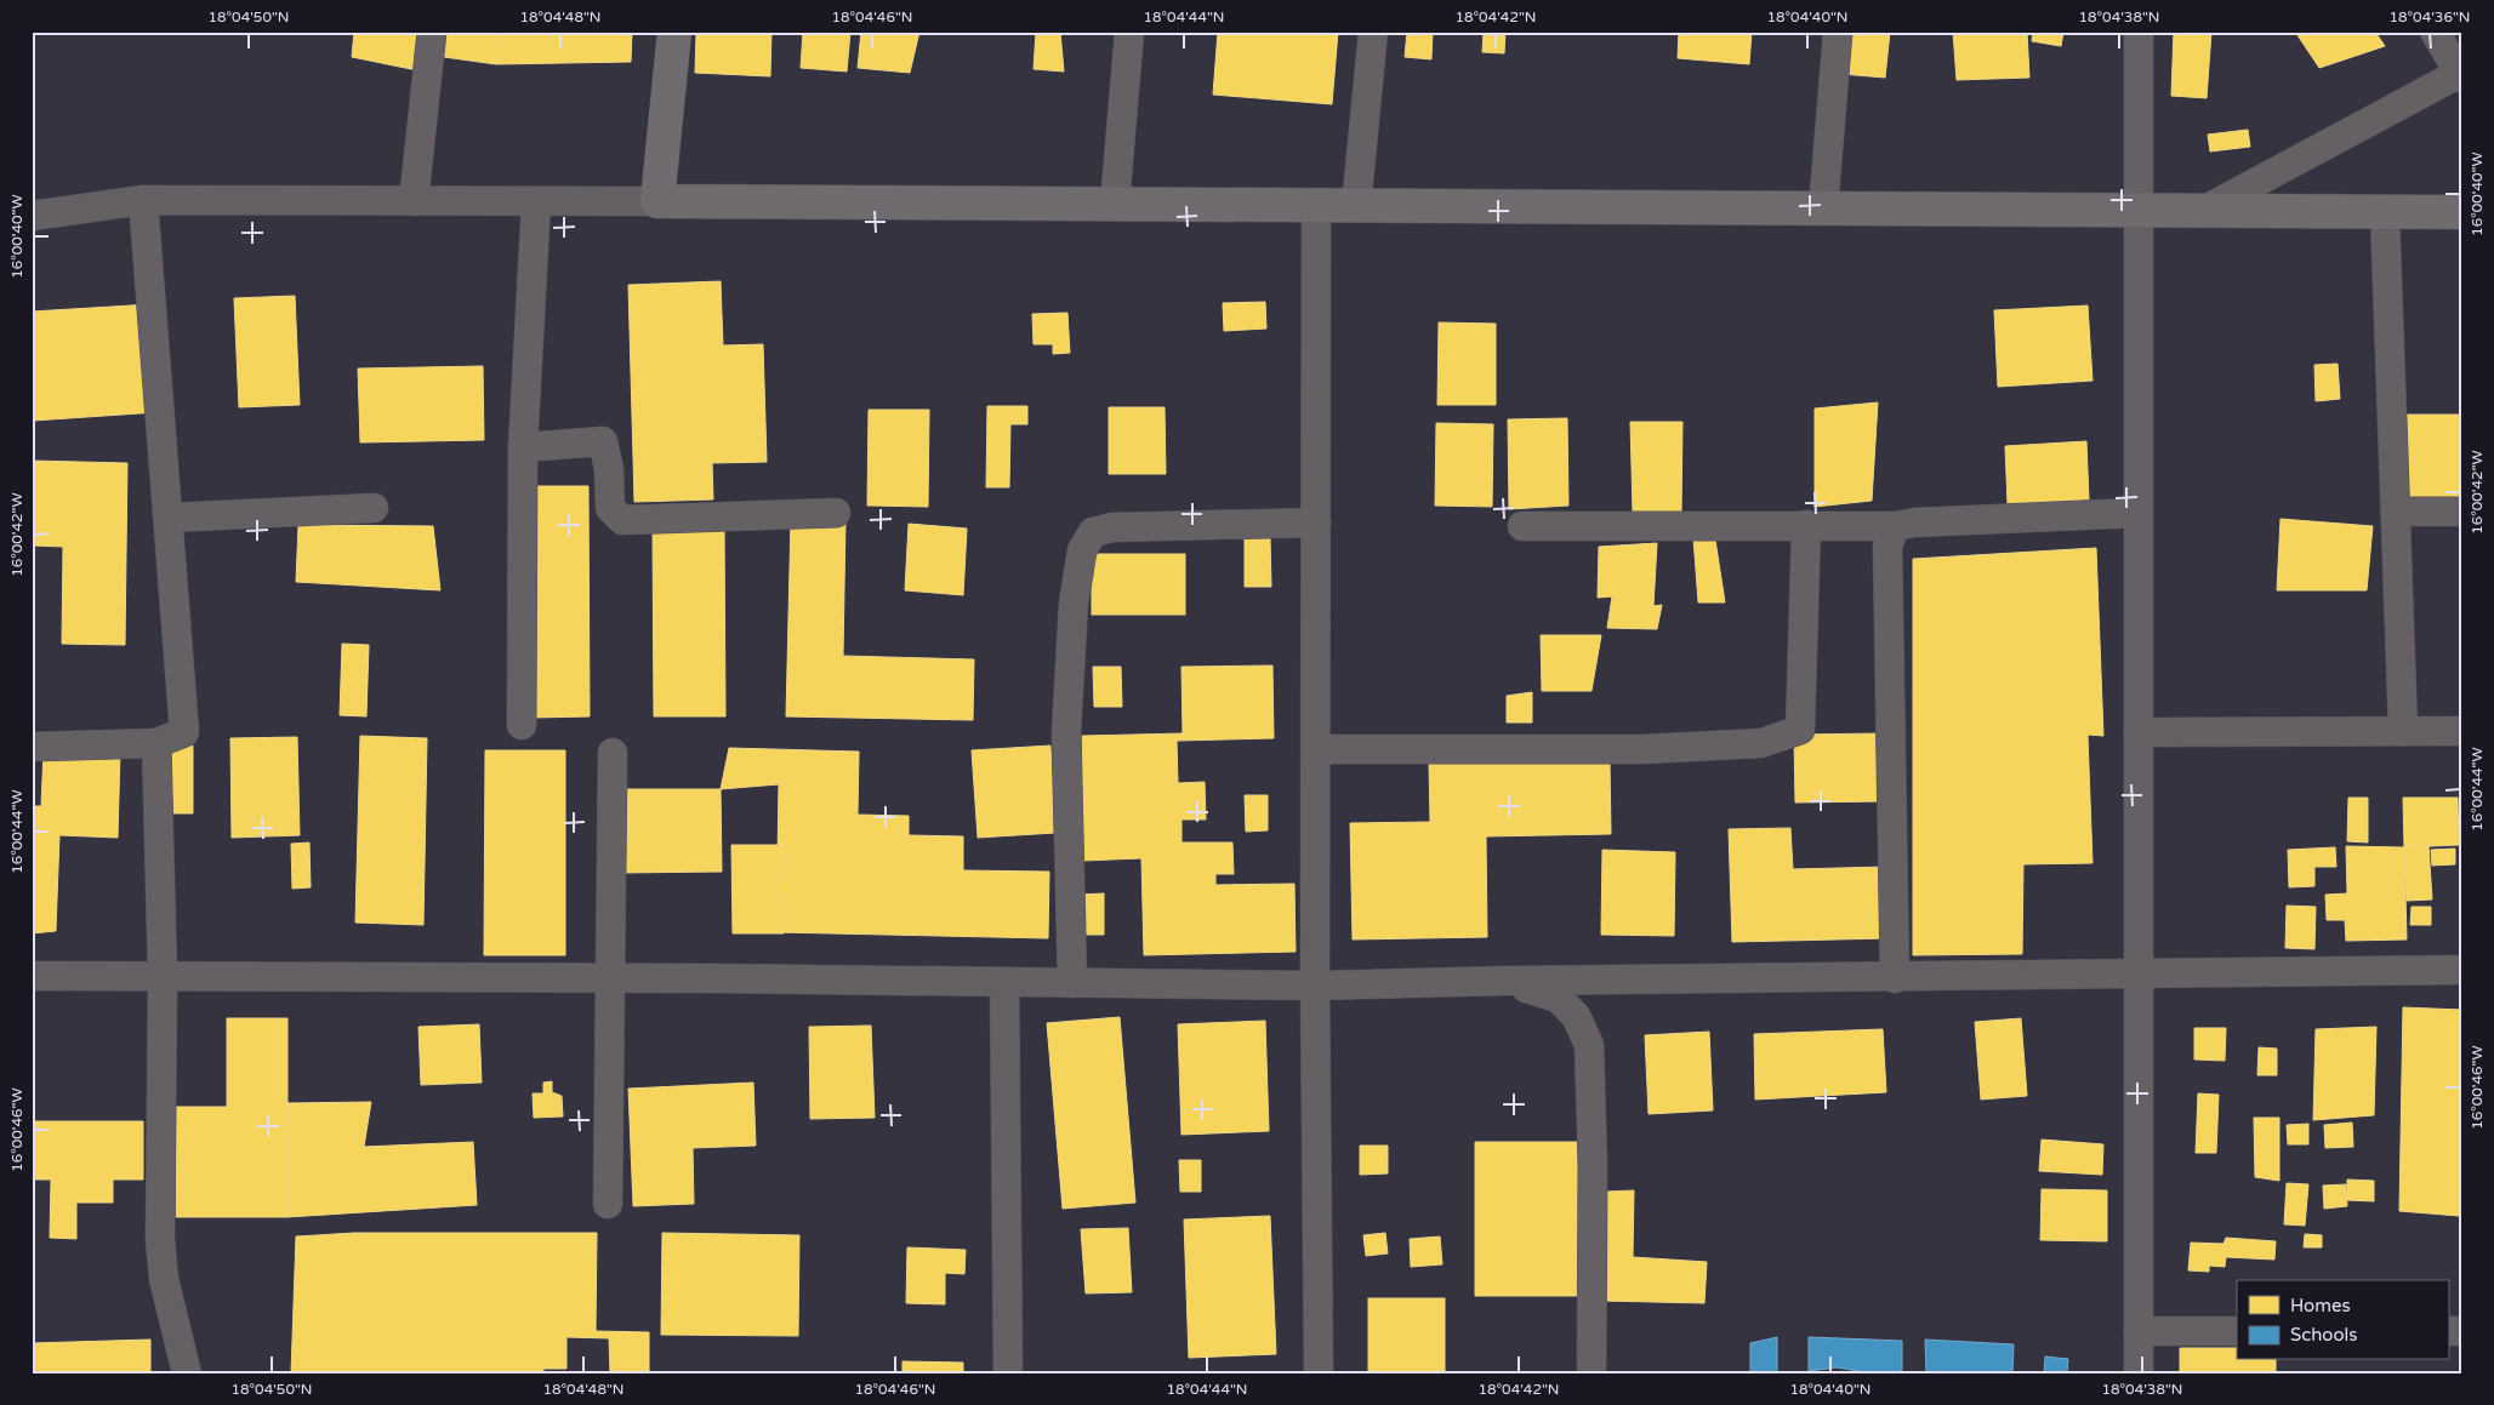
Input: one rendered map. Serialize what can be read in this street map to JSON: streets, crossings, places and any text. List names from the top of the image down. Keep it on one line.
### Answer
{"legend":["Homes","Schools"],"coordinates":["18°04'50\"N","18°04'48\"N","18°04'46\"N","18°04'44\"N","18°04'42\"N","18°04'40\"N","18°04'38\"N","18°04'36\"N","16°00'40\"W","16°00'42\"W","16°00'44\"W","16°00'46\"W"]}
